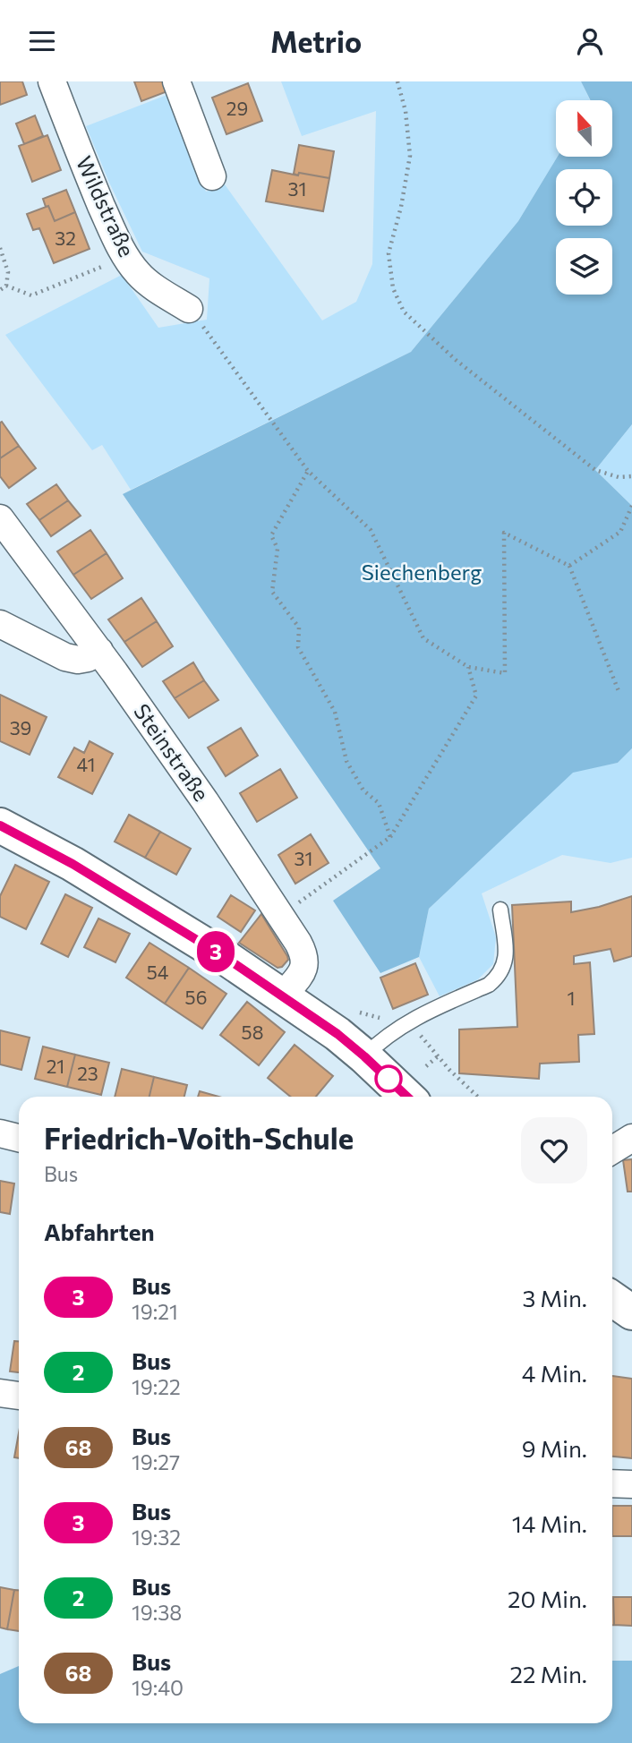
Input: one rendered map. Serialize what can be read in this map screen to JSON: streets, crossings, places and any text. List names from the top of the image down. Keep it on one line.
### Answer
{"streets":{"street":["Wildstraße","Steinstraße"]},"parks":["Siechenberg"],"lines":["bus line 3"],"house_numbers":["29","31","32","39","41","31","54","56","1","58","21","23"],"north":"top","page":{"header":"Metrio","on_map":"3","heading":[["Friedrich-Voith-Schule","Bus"],"Abfahrten"],"list":[{"mark":"3","name":"Bus","note":"19:21","value":"3 Min."},{"mark":"2","name":"Bus","note":"19:22","value":"4 Min."},{"mark":"68","name":"Bus","note":"19:27","value":"9 Min."},{"mark":"3","name":"Bus","note":"19:32","value":"14 Min."},{"mark":"2","name":"Bus","note":"19:38","value":"20 Min."},{"mark":"68","name":"Bus","note":"19:40","value":"22 Min."}]}}
